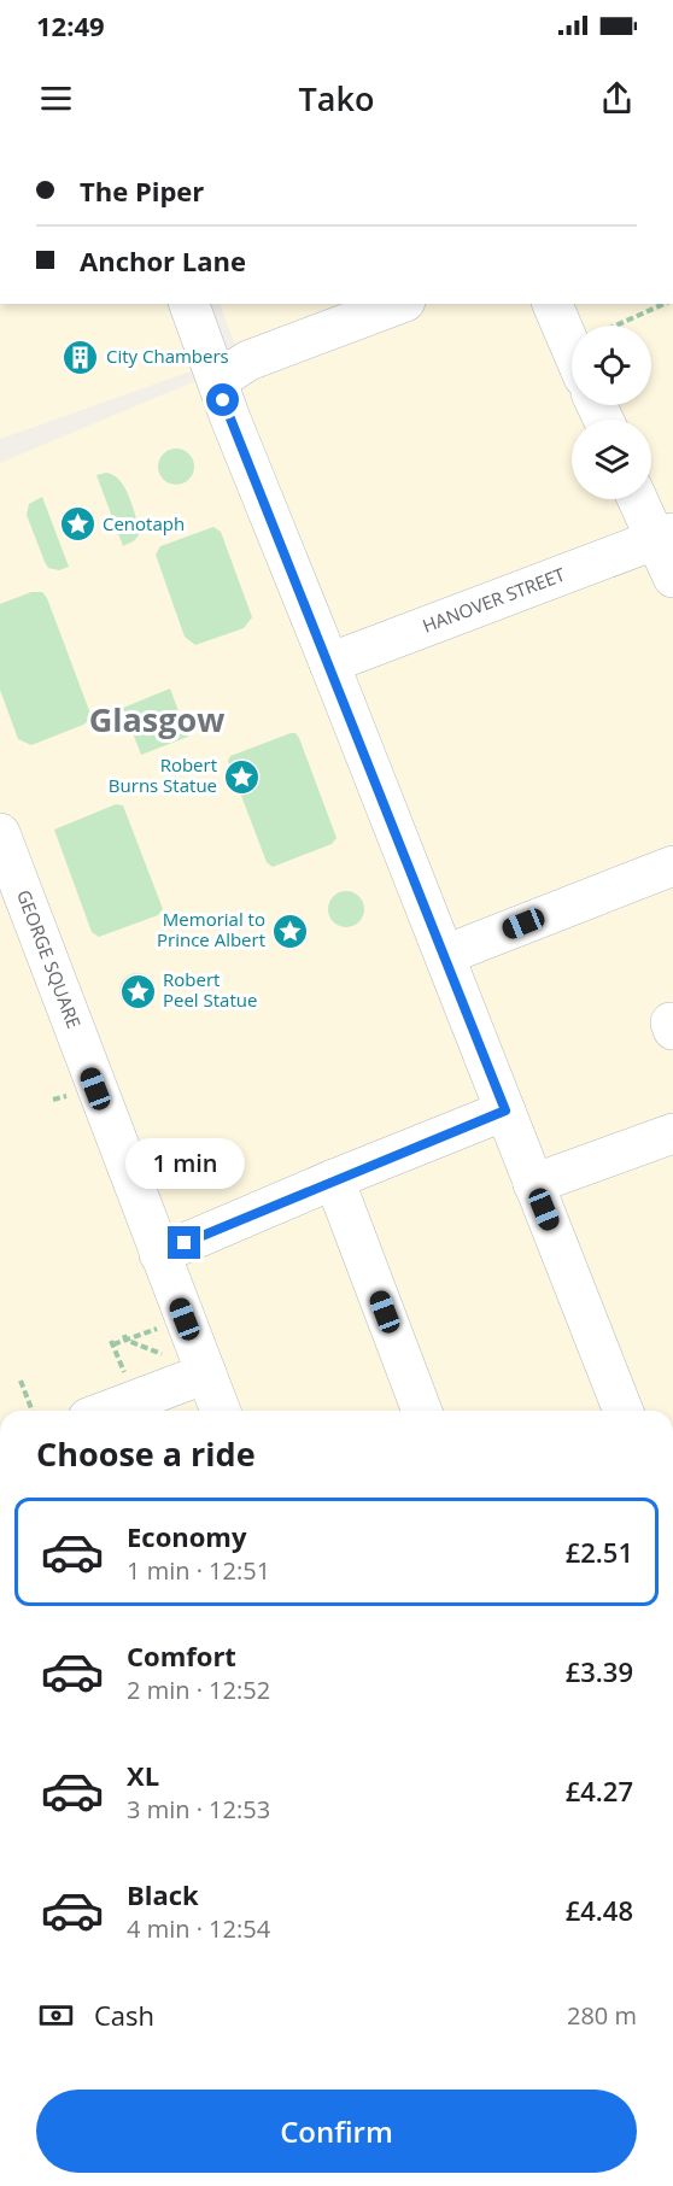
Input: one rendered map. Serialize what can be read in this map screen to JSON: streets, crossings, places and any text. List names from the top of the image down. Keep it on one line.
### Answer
{"streets":{"street":["HANOVER STREET","GEORGE SQUARE"]},"districts":["Glasgow"],"places":{"building":["City Chambers"],"place":["Cenotaph","Robert Burns Statue","Memorial to Prince Albert","Robert Peel Statue"]},"page":{"status":"12:49","header":"Tako","banner":["The Piper","Anchor Lane"],"bubble":"1 min","heading":"Choose a ride","list":[{"name":"Economy","note":"1 min · 12:51","value":"£2.51"},{"name":"Comfort","note":"2 min · 12:52","value":"£3.39"},{"name":"XL","note":"3 min · 12:53","value":"£4.27"},{"name":"Black","note":"4 min · 12:54","value":"£4.48"}],"pay":["Cash","280 m"],"buttons":"Confirm"}}
